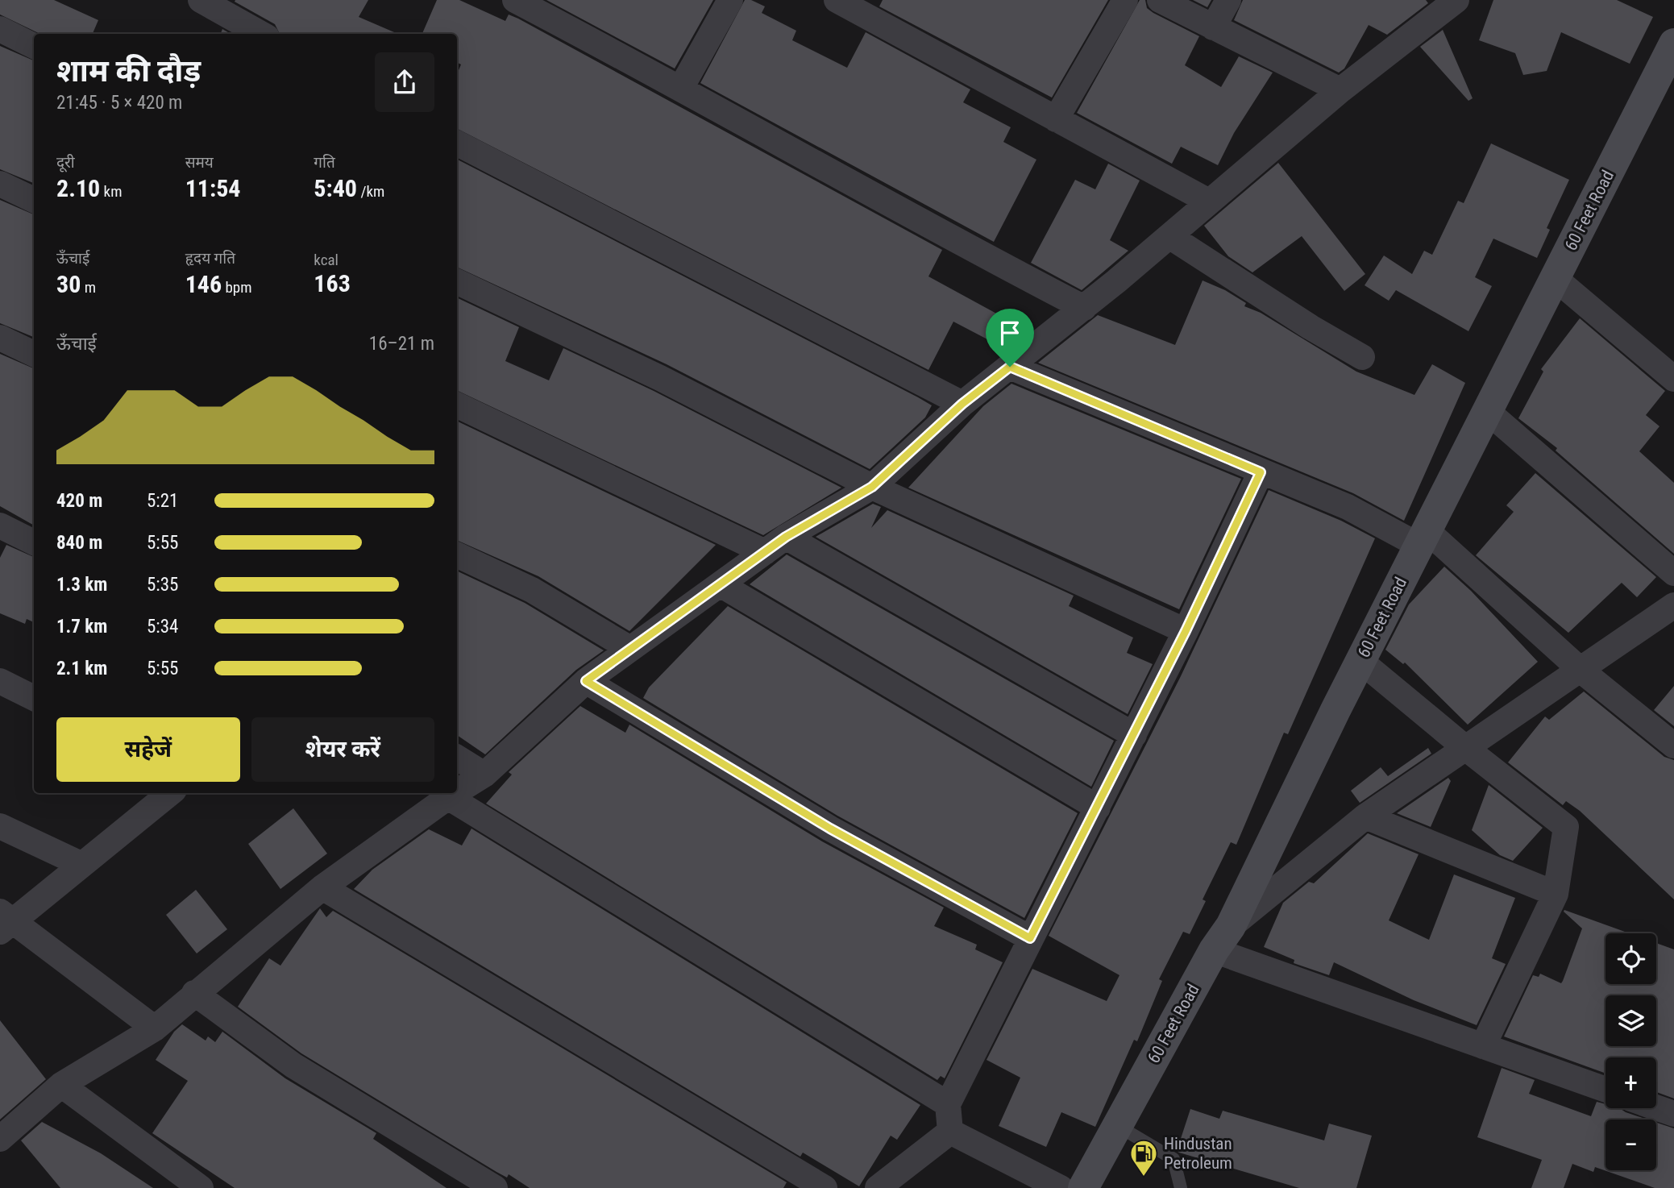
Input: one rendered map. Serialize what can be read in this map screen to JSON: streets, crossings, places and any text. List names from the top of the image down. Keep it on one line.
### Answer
{"streets":{"main road":["60 Feet Road"]},"places":{"fuel station":["Hindustan Petroleum"]},"page":{"heading":["शाम की दौड़","21:45 · 5 × 420 m"],"stats":[["दूरी","2.10 km"],["समय","11:54"],["गति","5:40 /km"],["ऊँचाई","30 m"],["हृदय गति","146 bpm"],["kcal","163"]],"chart":["ऊँचाई","16–21 m"],"list":[{"name":"420 m","note":"5:21"},{"name":"840 m","note":"5:55"},{"name":"1.3 km","note":"5:35"},{"name":"1.7 km","note":"5:34"},{"name":"2.1 km","note":"5:55"}],"buttons":["सहेजें","शेयर करें"],"map_buttons":["+","−"]}}
